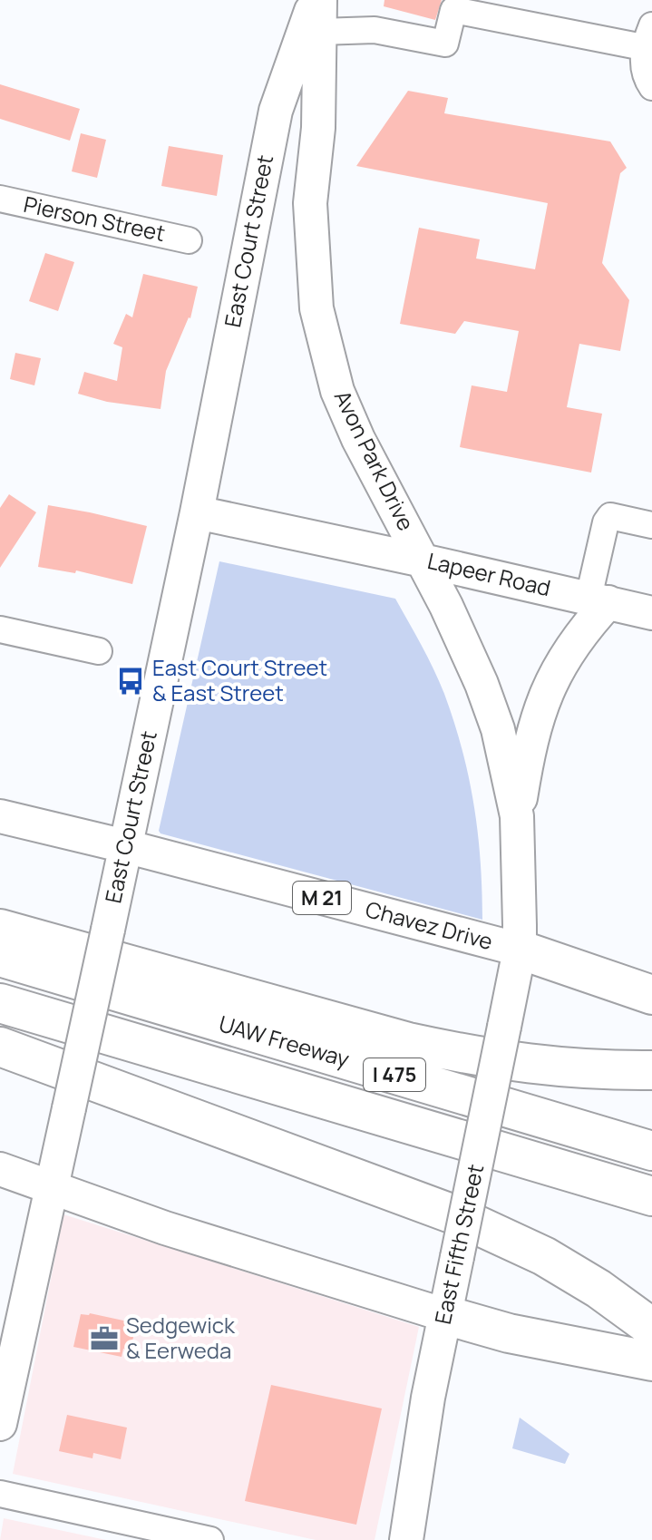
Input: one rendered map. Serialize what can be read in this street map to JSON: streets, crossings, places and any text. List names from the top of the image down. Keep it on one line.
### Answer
{"streets":{"highway":["UAW Freeway","I 475"],"main road":["East Court Street","Avon Park Drive","Lapeer Road","M 21","Chavez Drive","East Fifth Street"],"street":["Pierson Street"]},"crossings":[["East Court Street","Avon Park Drive"],["East Court Street","Lapeer Road"],["East Court Street","Chavez Drive"],["Avon Park Drive","Lapeer Road"],["Avon Park Drive","East Fifth Street"],["Chavez Drive","East Fifth Street"]],"places":{"bus stop":["East Court Street & East Street"],"office":["Sedgewick & Eerweda"]}}
